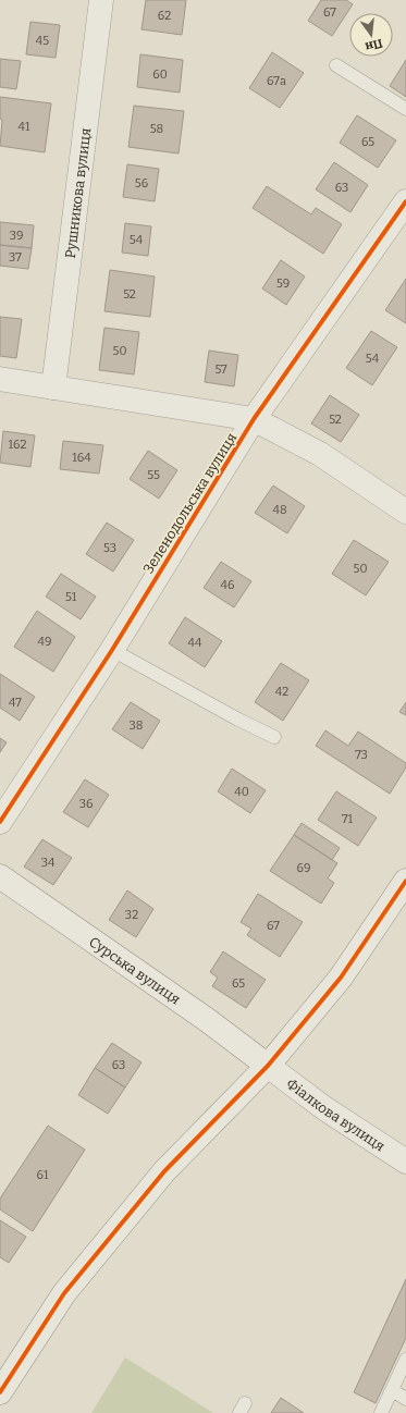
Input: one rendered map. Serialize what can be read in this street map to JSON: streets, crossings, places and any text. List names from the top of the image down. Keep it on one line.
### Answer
{"streets":{"street":["Рушникова вулиця","Зеленодольська вулиця","Сурська вулиця","Фіалкова вулиця"]},"crossings":[["Сурська вулиця","Фіалкова вулиця"]],"house_numbers":["67","62","45","60","67а","41","58","65","56","63","39","54","37","59","52","50","54","57","52","162","164","55","48","53","50","46","51","49","44","42","47","38","73","40","36","71","34","69","32","67","65","63","61"],"north":"bottom"}
